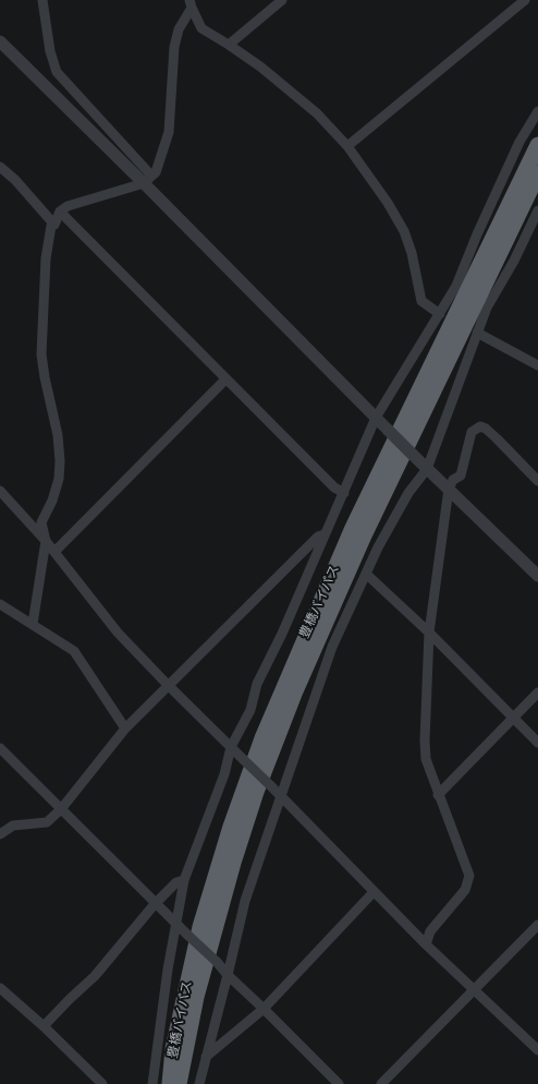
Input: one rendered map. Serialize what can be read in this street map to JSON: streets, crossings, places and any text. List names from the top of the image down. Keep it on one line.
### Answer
{"streets":{"highway":["豊橋バイパス"]}}
